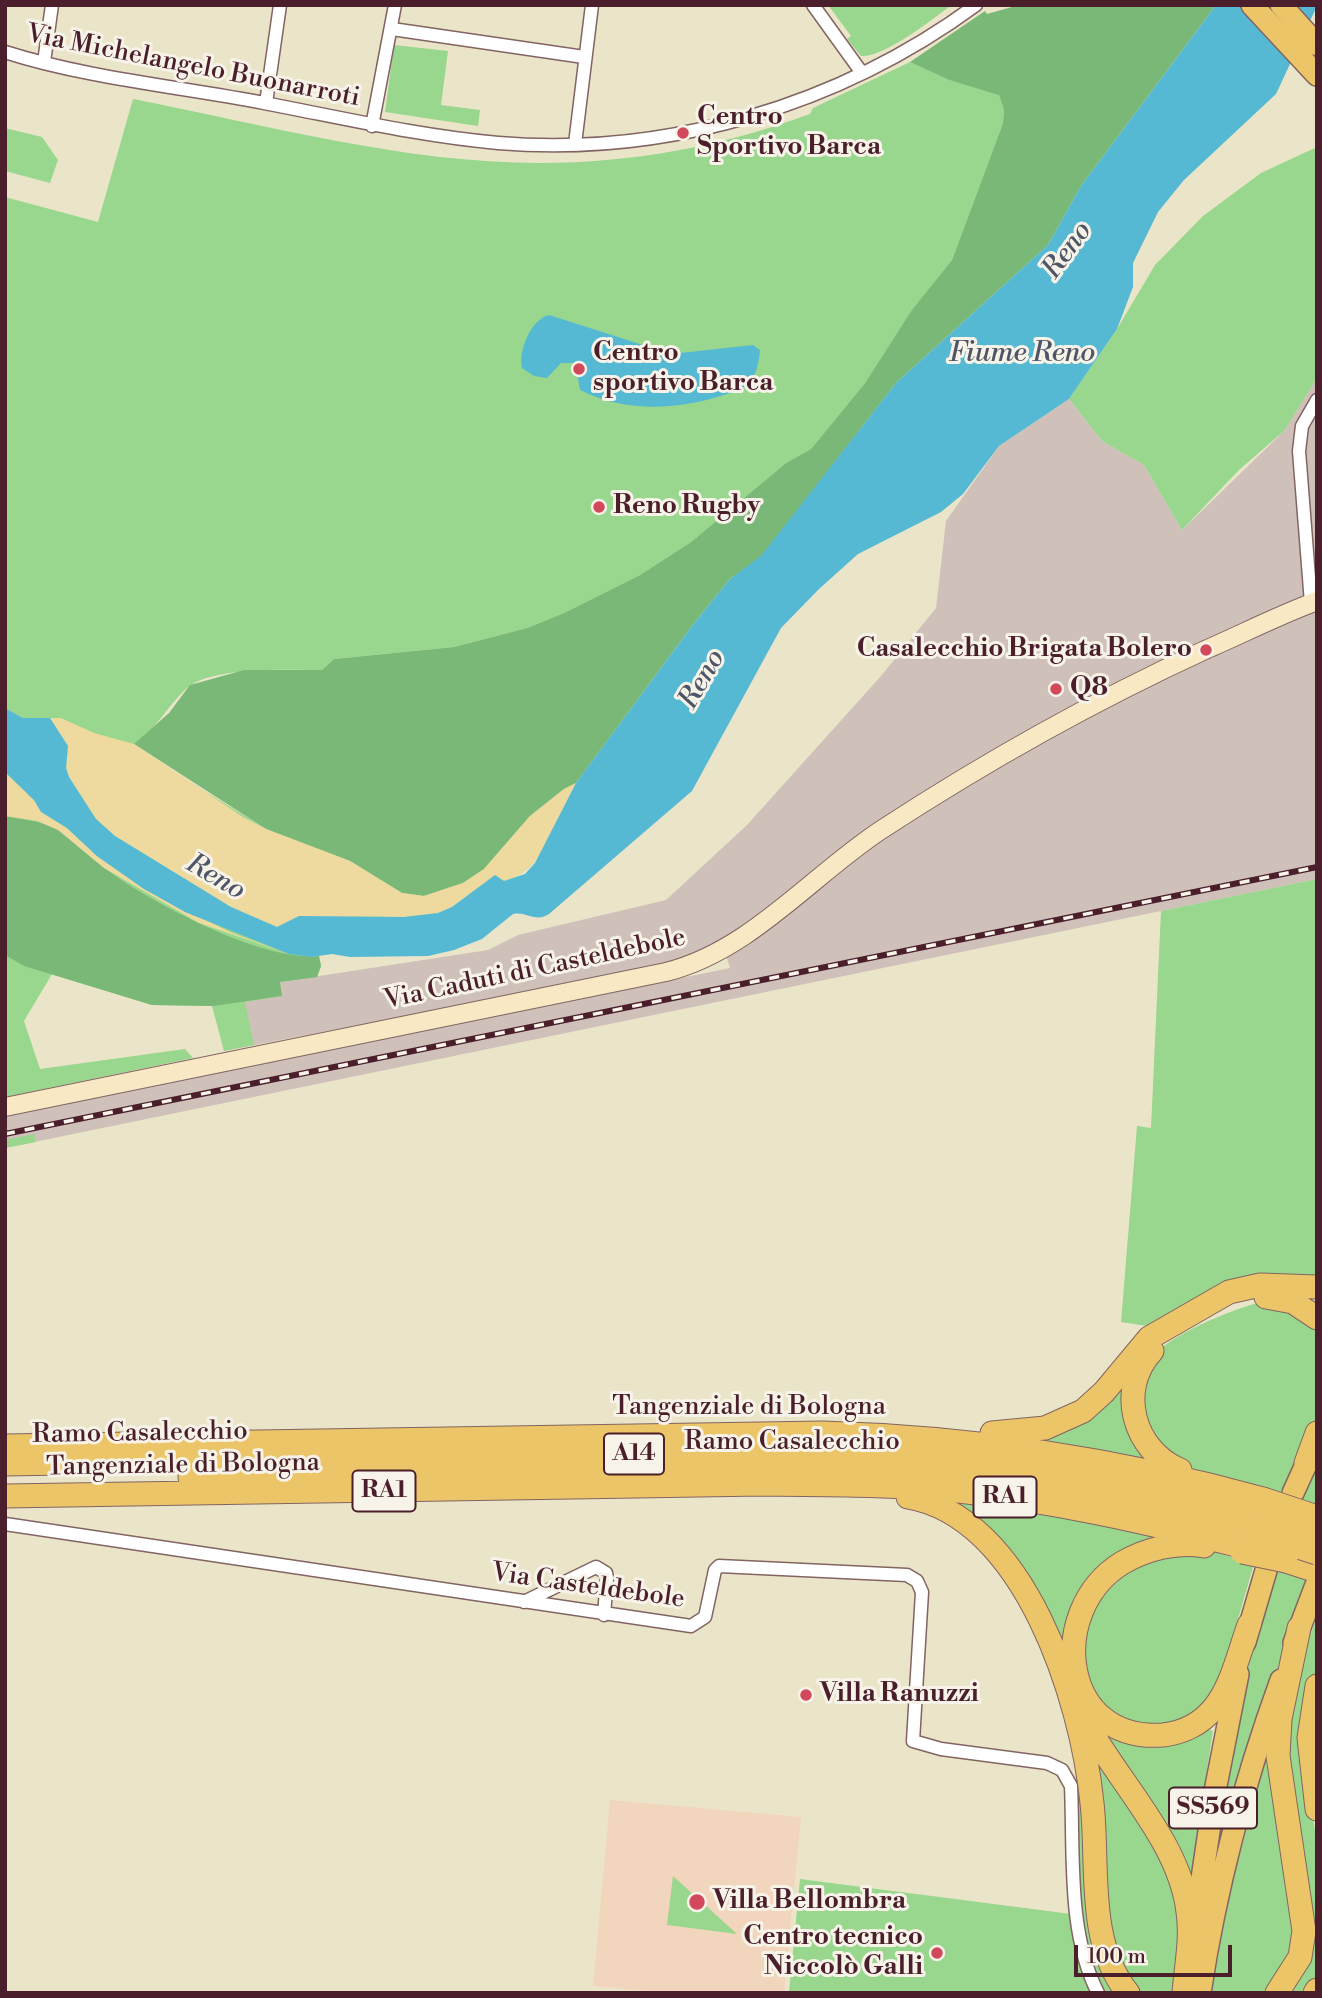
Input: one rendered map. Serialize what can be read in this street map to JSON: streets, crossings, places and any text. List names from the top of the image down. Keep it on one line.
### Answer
{"streets":{"highway":["Tangenziale di Bologna","Ramo Casalecchio","A14","RA1","SS569"],"main road":["Via Caduti di Casteldebole"],"street":["Via Michelangelo Buonarroti","Via Casteldebole"]},"crossings":[["Tangenziale di Bologna","Ramo Casalecchio"],["Tangenziale di Bologna","SS569"],["Ramo Casalecchio","SS569"]],"water":["Reno","Fiume Reno"],"places":["Centro Sportivo Barca","Centro sportivo Barca","Reno Rugby","Casalecchio Brigata Bolero","Q8","Villa Ranuzzi","Villa Bellombra","Centro tecnico Niccolò Galli"],"scale_bar":"100 m"}
